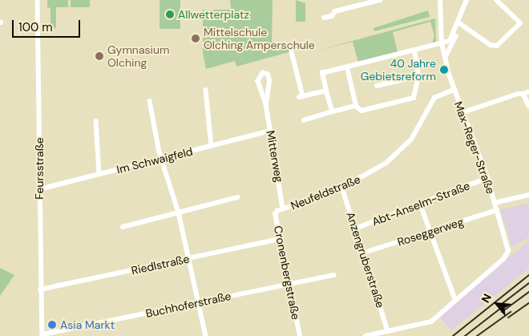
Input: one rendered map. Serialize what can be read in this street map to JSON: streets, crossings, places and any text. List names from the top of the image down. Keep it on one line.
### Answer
{"streets":{"street":["Max-Reger-Straße","Mitterweg","Im Schwaigfeld","Feursstraße","Neufeldstraße","Abt-Anselm-Straße","Roseggerweg","Anzengruberstraße","Riedlstraße","Cronenbergstraße","Buchhoferstraße"]},"crossings":[["Max-Reger-Straße","Neufeldstraße"],["Max-Reger-Straße","Abt-Anselm-Straße"],["Max-Reger-Straße","Roseggerweg"],["Mitterweg","Im Schwaigfeld"],["Mitterweg","Neufeldstraße"],["Im Schwaigfeld","Feursstraße"],["Feursstraße","Riedlstraße"],["Feursstraße","Buchhoferstraße"],["Neufeldstraße","Anzengruberstraße"],["Neufeldstraße","Cronenbergstraße"],["Abt-Anselm-Straße","Anzengruberstraße"],["Roseggerweg","Anzengruberstraße"],["Riedlstraße","Cronenbergstraße"],["Cronenbergstraße","Buchhoferstraße"]],"places":["Allwetterplatz","Mittelschule Olching Amperschule","Gymnasium Olching","40 Jahre Gebietsreform","Asia Markt"],"scale_bar":"100 m","north":"top left"}
